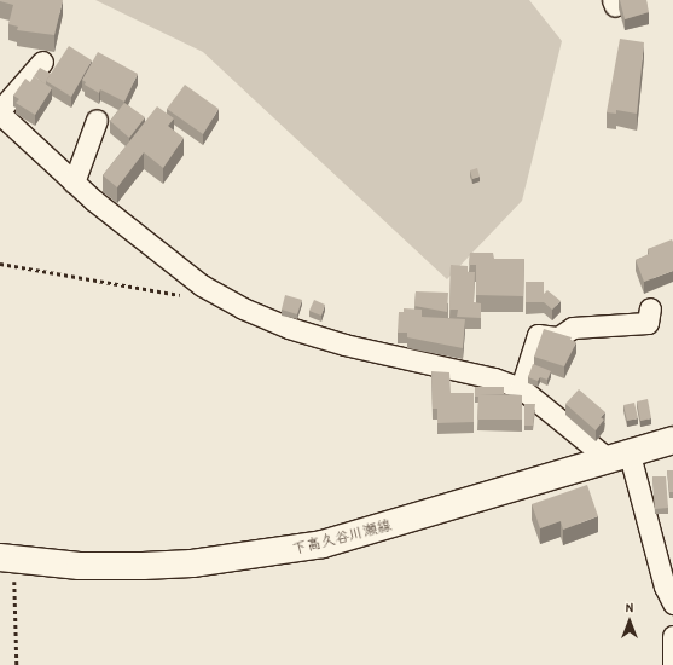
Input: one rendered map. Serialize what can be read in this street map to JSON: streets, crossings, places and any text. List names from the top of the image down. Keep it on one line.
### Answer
{"streets":{"main road":["下高久谷川瀬線"]},"north":"top"}
